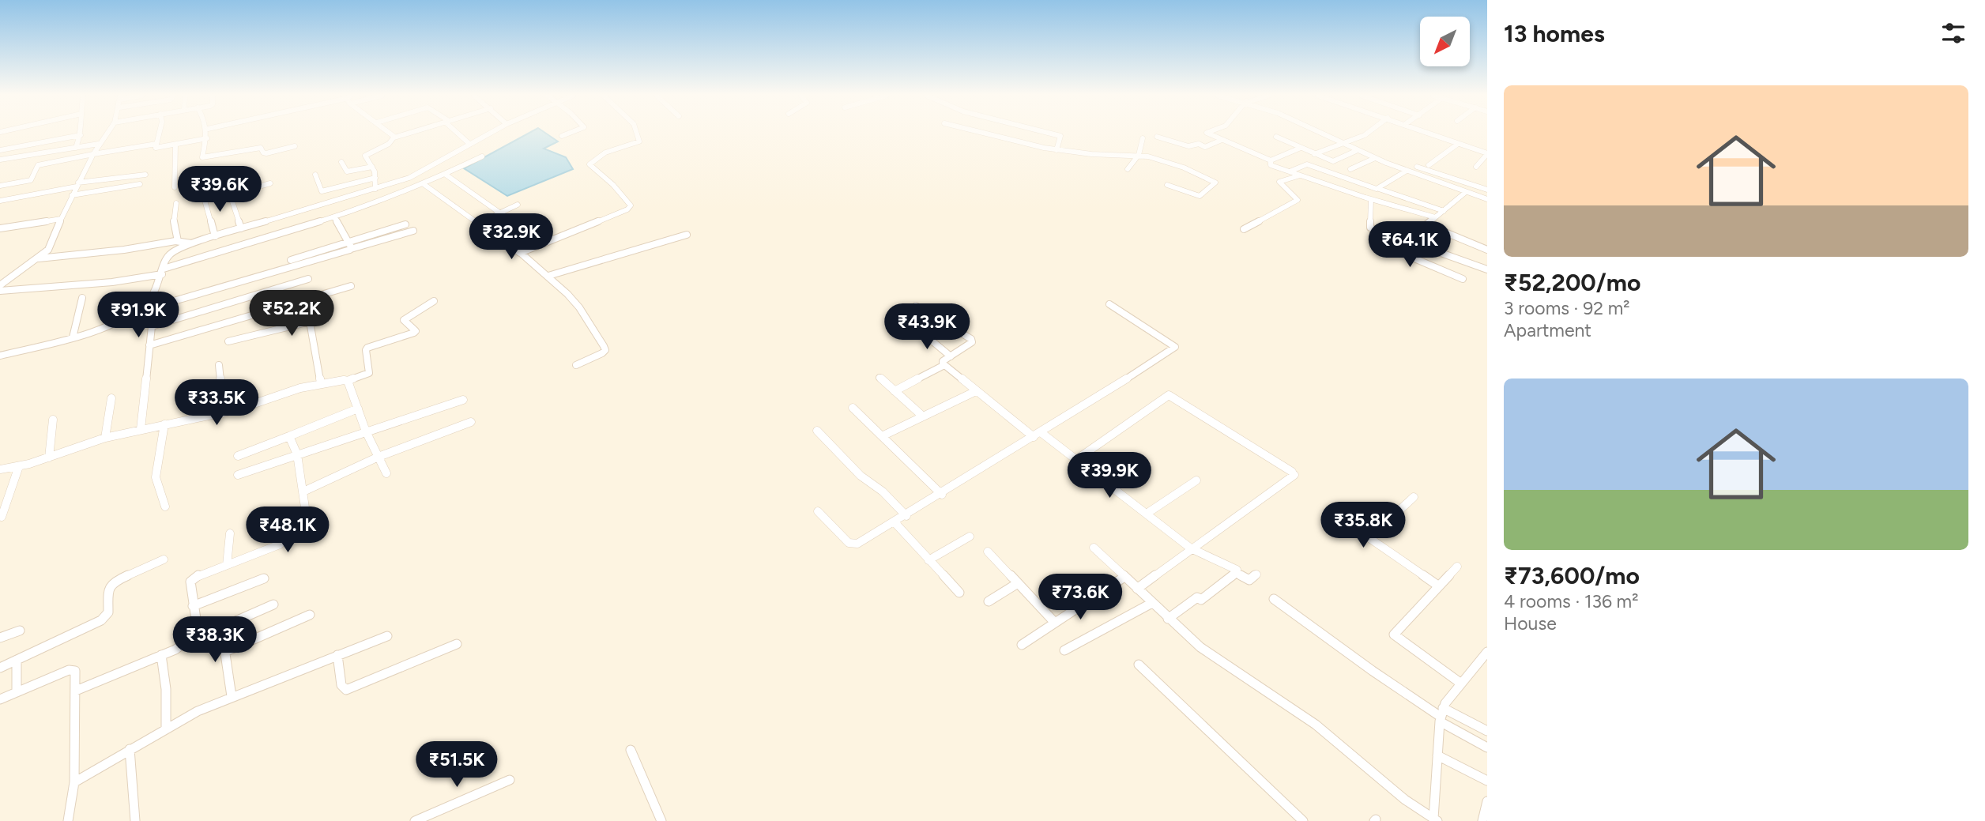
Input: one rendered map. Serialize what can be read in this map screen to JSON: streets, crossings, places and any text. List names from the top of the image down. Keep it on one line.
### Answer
{"north":"bottom left","page":{"heading":"13 homes","list":[{"name":"₹52,200/mo","note":"3 rooms · 92 m² · Apartment"},{"name":"₹73,600/mo","note":"4 rooms · 136 m² · House"}],"price":["₹39.6K","₹32.9K","₹64.1K","₹52.2K","₹91.9K","₹43.9K","₹33.5K","₹39.9K","₹35.8K","₹48.1K","₹73.6K","₹38.3K","₹51.5K"]}}
